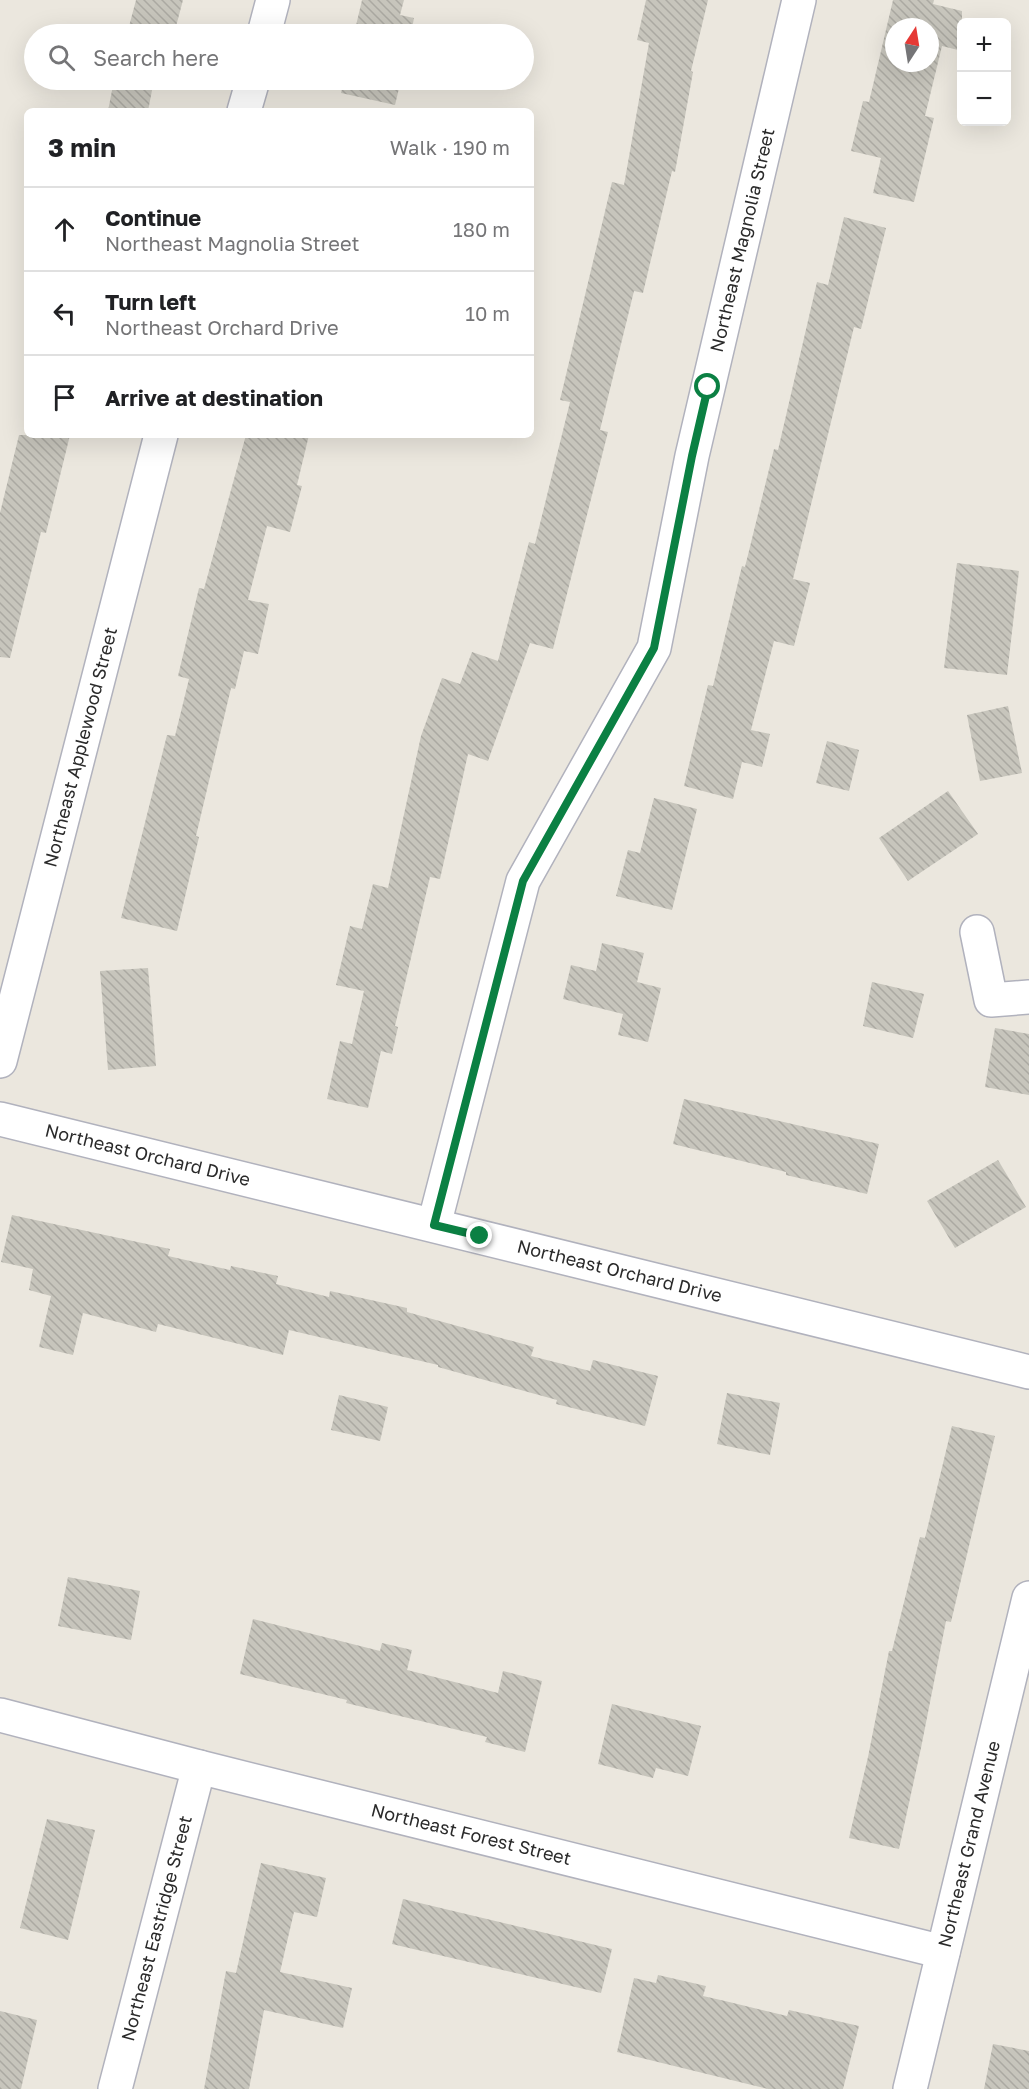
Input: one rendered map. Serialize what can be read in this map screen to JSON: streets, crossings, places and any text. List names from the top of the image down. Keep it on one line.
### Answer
{"streets":{"street":["Northeast Magnolia Street","Northeast Applewood Street","Northeast Orchard Drive","Northeast Forest Street","Northeast Grand Avenue","Northeast Eastridge Street"]},"crossings":[["Northeast Magnolia Street","Northeast Orchard Drive"],["Northeast Forest Street","Northeast Grand Avenue"],["Northeast Forest Street","Northeast Eastridge Street"]],"north":"top","page":{"map_buttons":["+","−"],"search":"Search here","heading":["3 min","Walk · 190 m"],"list":[["Continue","Northeast Magnolia Street","180 m"],["Turn left","Northeast Orchard Drive","10 m"],"Arrive at destination"]}}
